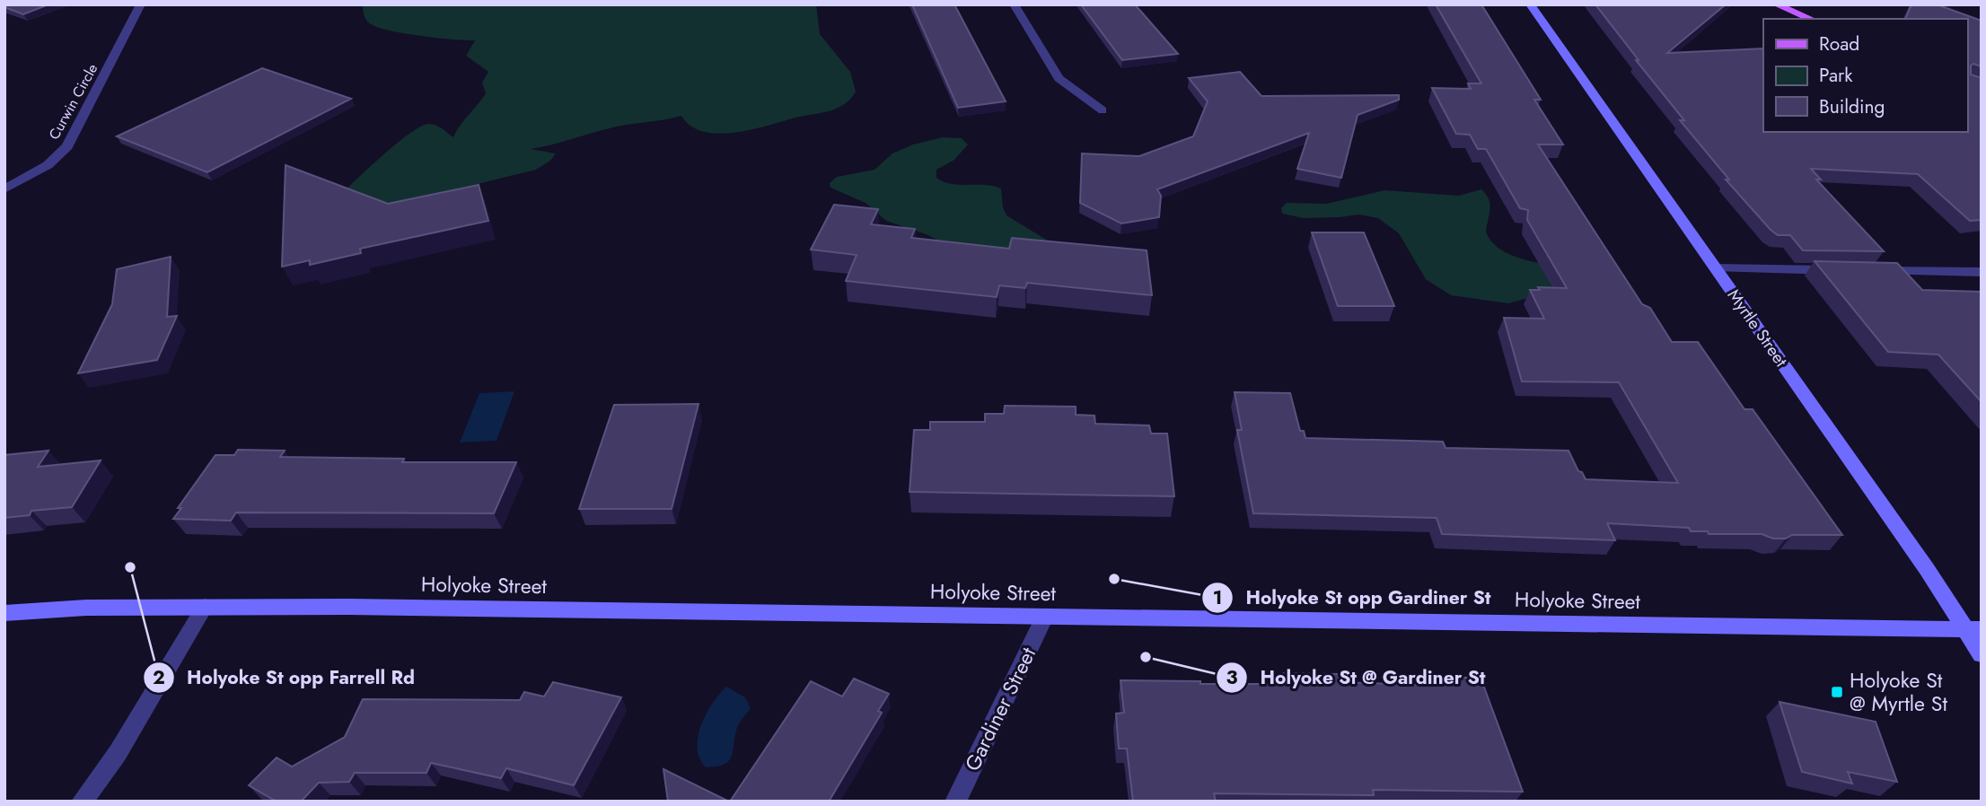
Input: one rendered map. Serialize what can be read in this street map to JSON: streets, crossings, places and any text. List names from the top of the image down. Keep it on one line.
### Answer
{"streets":{"main road":["Myrtle Street","Holyoke Street"],"street":["Curwin Circle","Gardiner Street"]},"crossings":[["Myrtle Street","Holyoke Street"],["Holyoke Street","Gardiner Street"]],"places":{"other":["Holyoke St opp Farrell Rd","Holyoke St opp Gardiner St","Holyoke St @ Gardiner St"],"transit":["Holyoke St @ Myrtle St"]},"legend":["Road","Park","Building"]}
